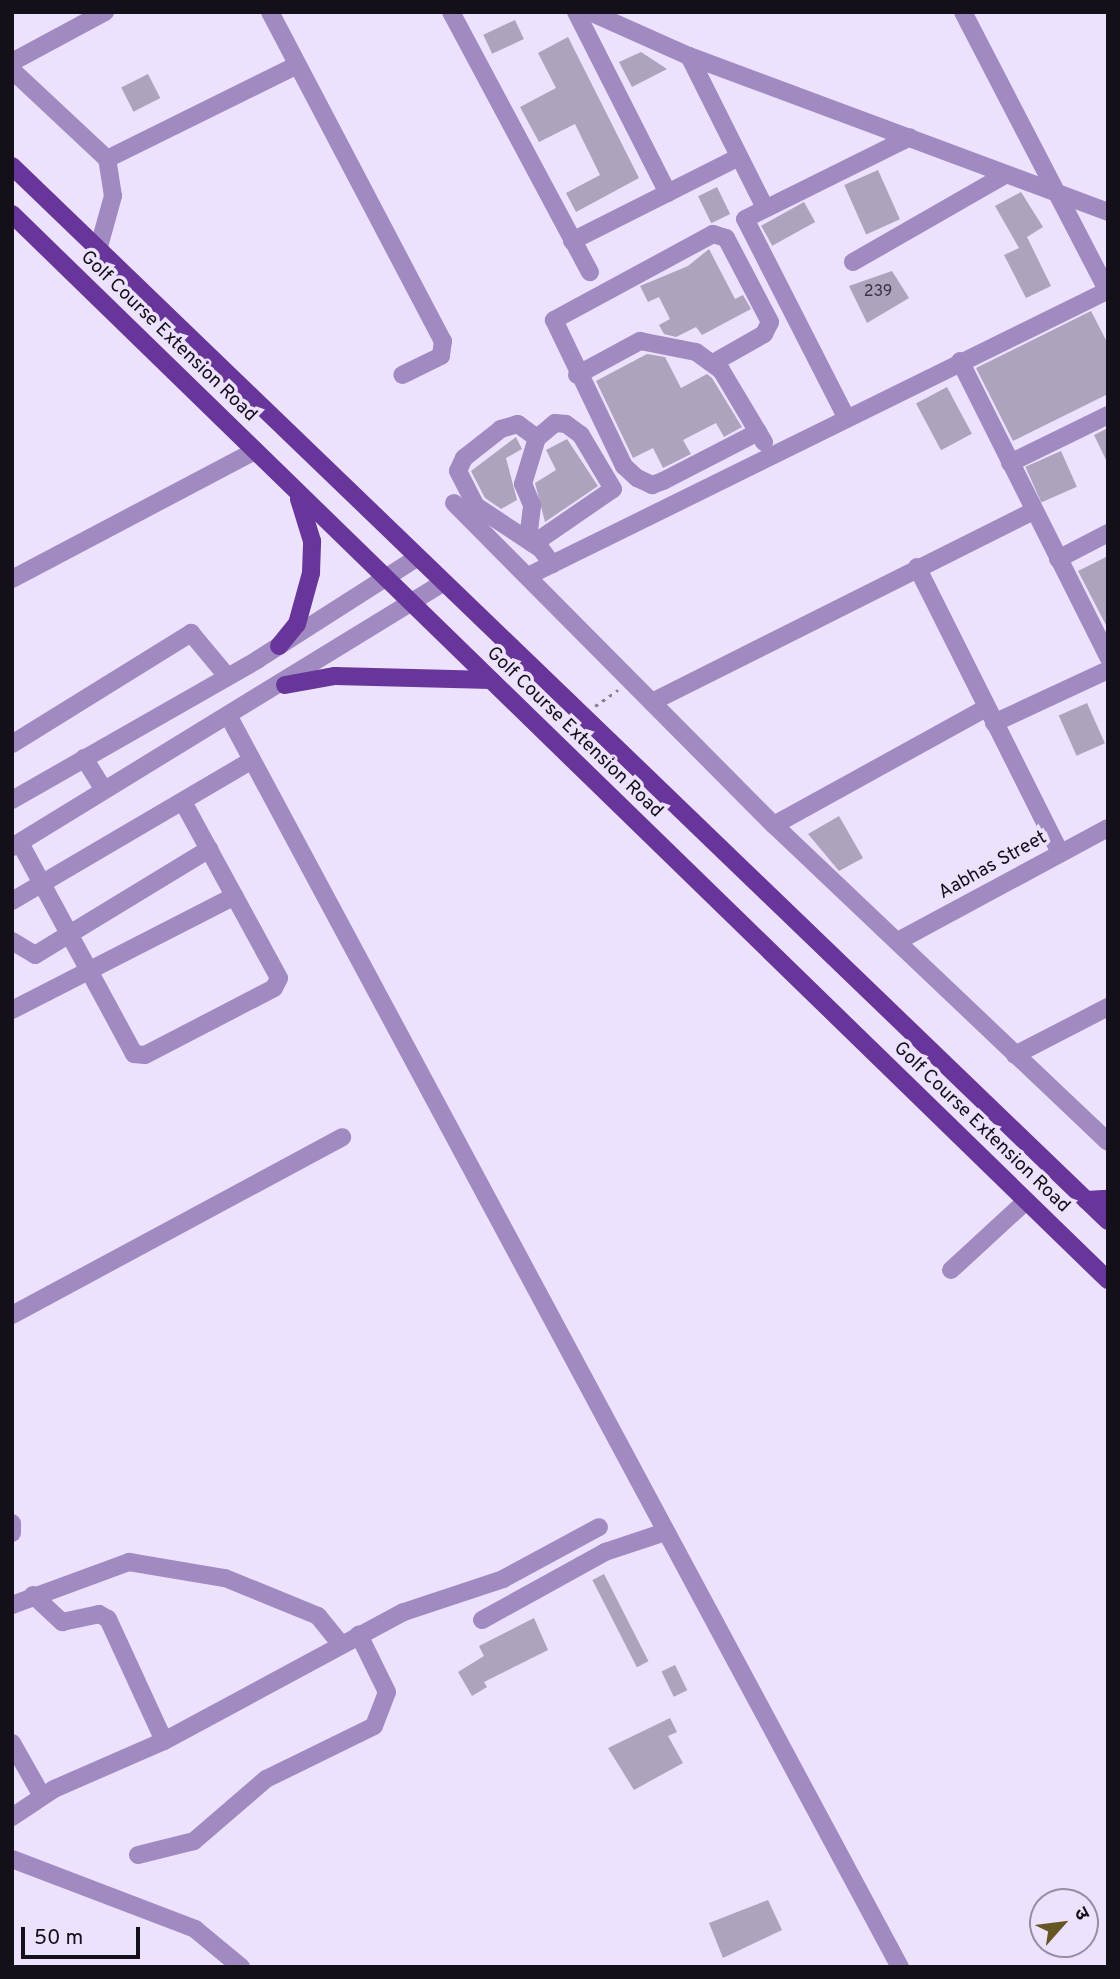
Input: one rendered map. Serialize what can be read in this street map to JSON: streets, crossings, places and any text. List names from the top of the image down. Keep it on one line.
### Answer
{"streets":{"main road":["Golf Course Extension Road"],"street":["Aabhas Street"]},"house_numbers":["239"],"scale_bar":"50 m","north":"top right"}
